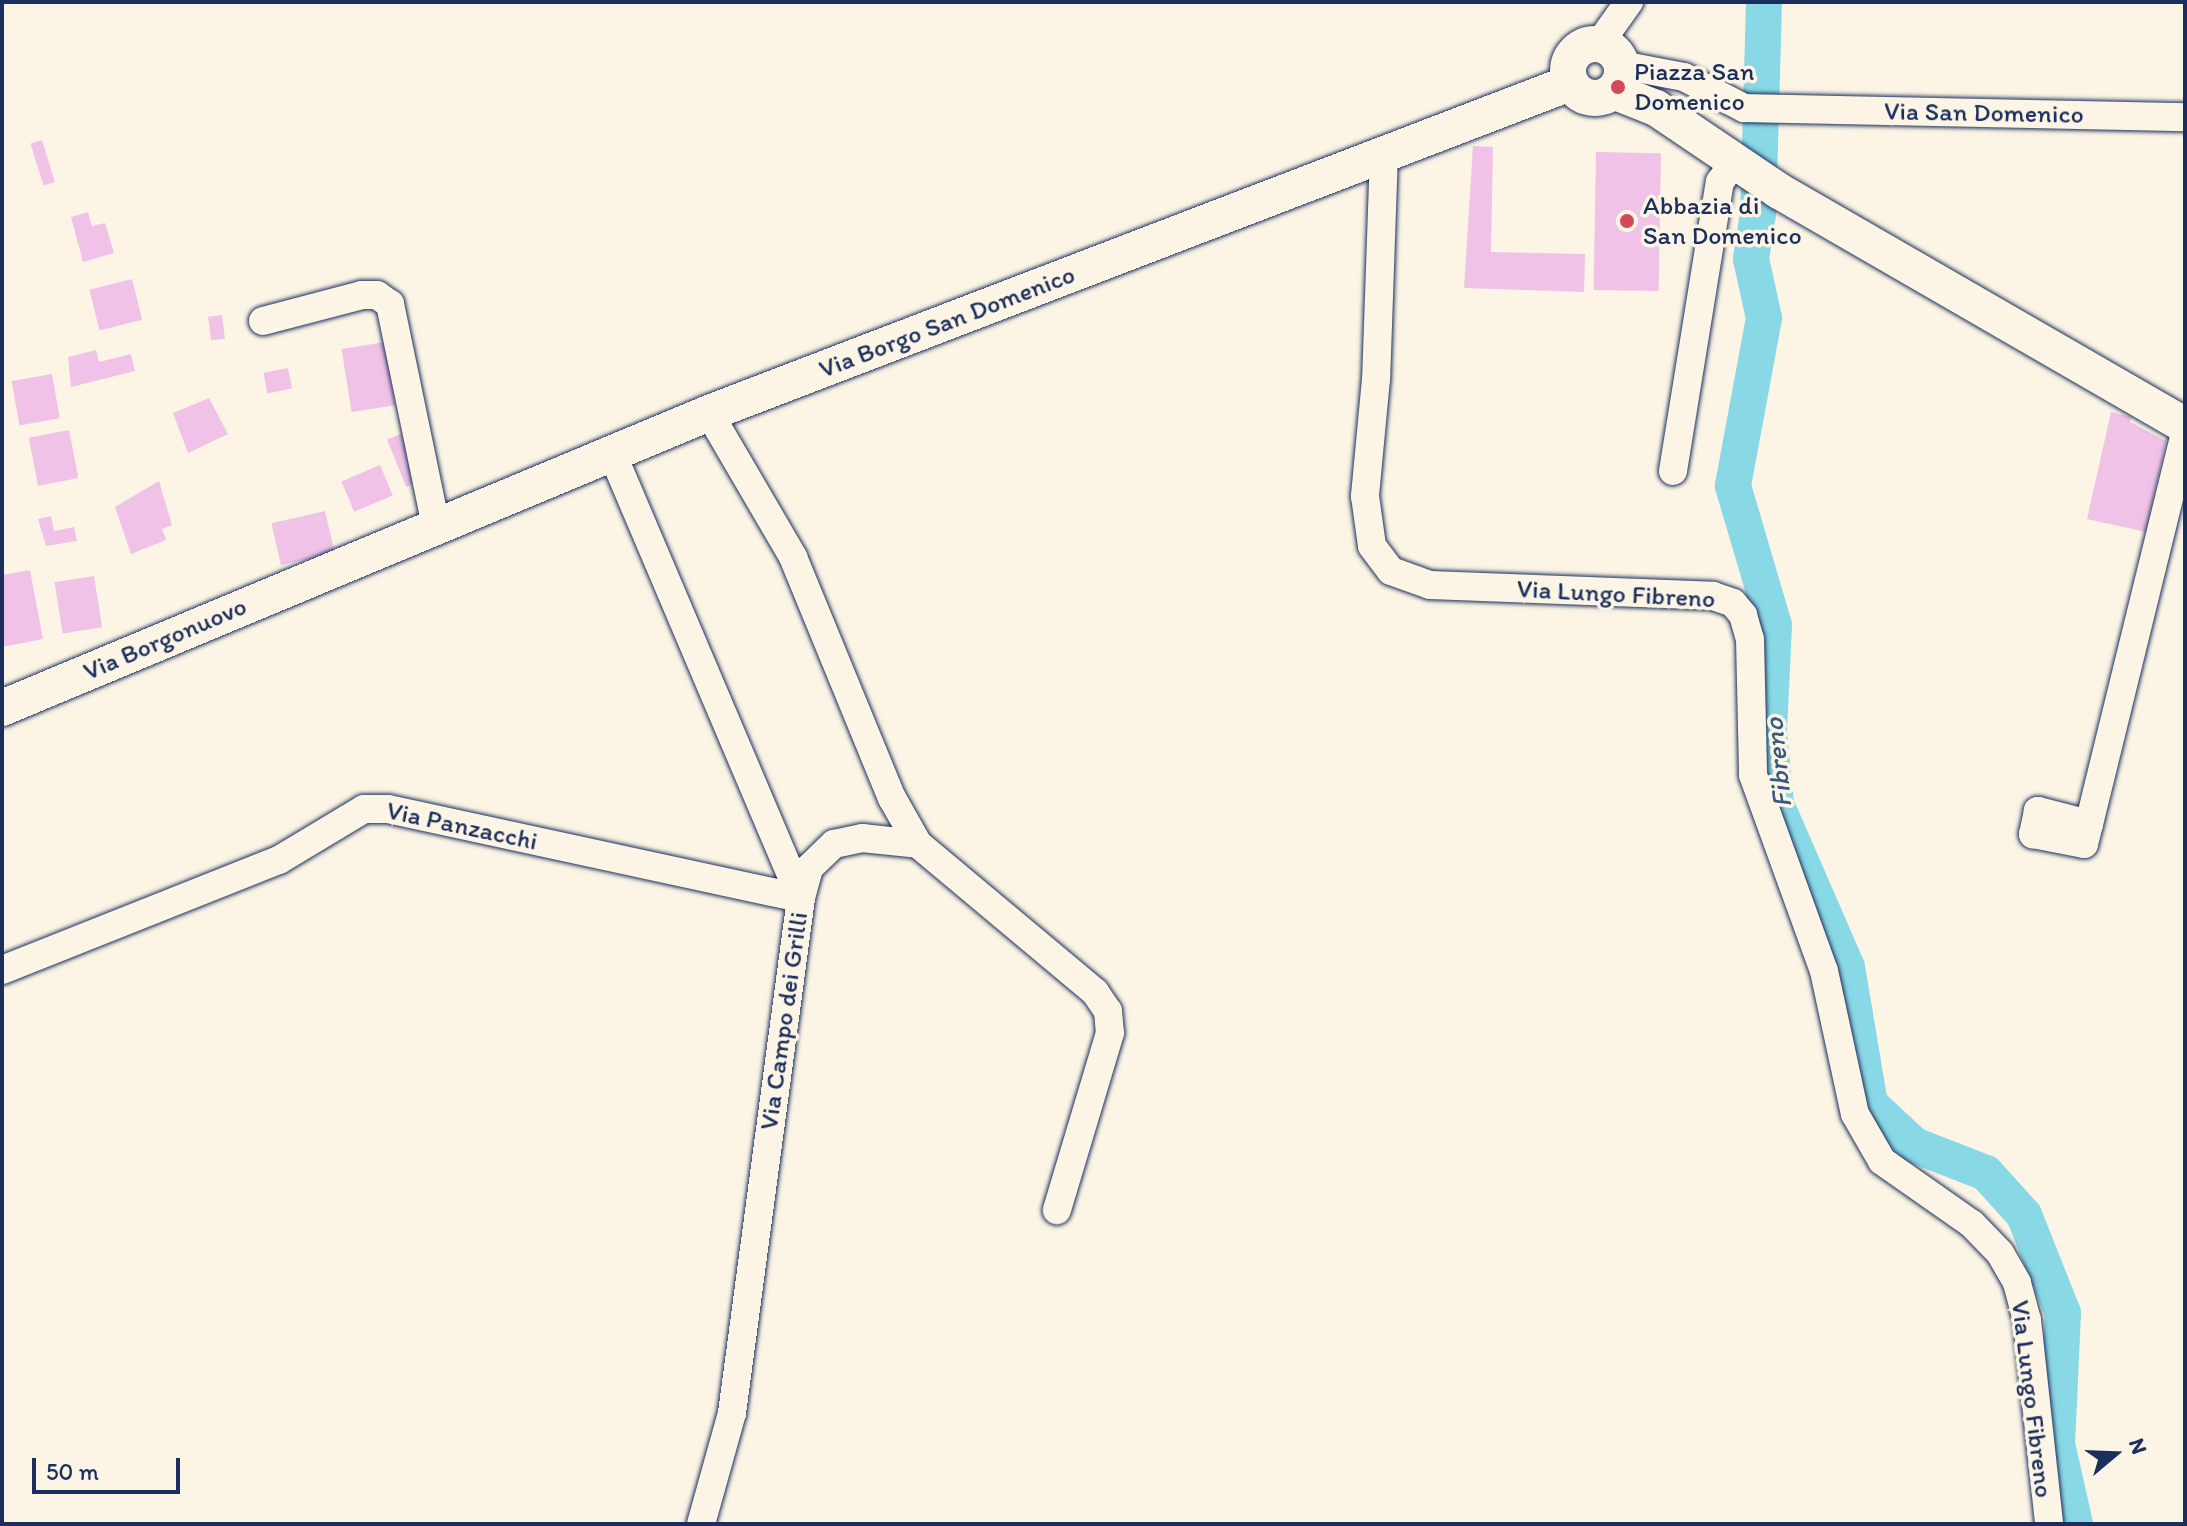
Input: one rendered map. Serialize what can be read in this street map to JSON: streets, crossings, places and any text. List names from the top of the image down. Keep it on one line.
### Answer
{"streets":{"main road":["Via Borgo San Domenico","Via Borgonuovo"],"street":["Via San Domenico","Via Lungo Fibreno","Via Panzacchi","Via Campo dei Grilli"]},"crossings":[["Via Borgo San Domenico","Via Lungo Fibreno"],["Via Borgo San Domenico","Via Borgonuovo"],["Via Borgo San Domenico","Via Campo dei Grilli"],["Via Panzacchi","Via Campo dei Grilli"]],"water":["Fibreno"],"places":["Piazza San Domenico","Abbazia di San Domenico"],"scale_bar":"50 m","north":"right"}
